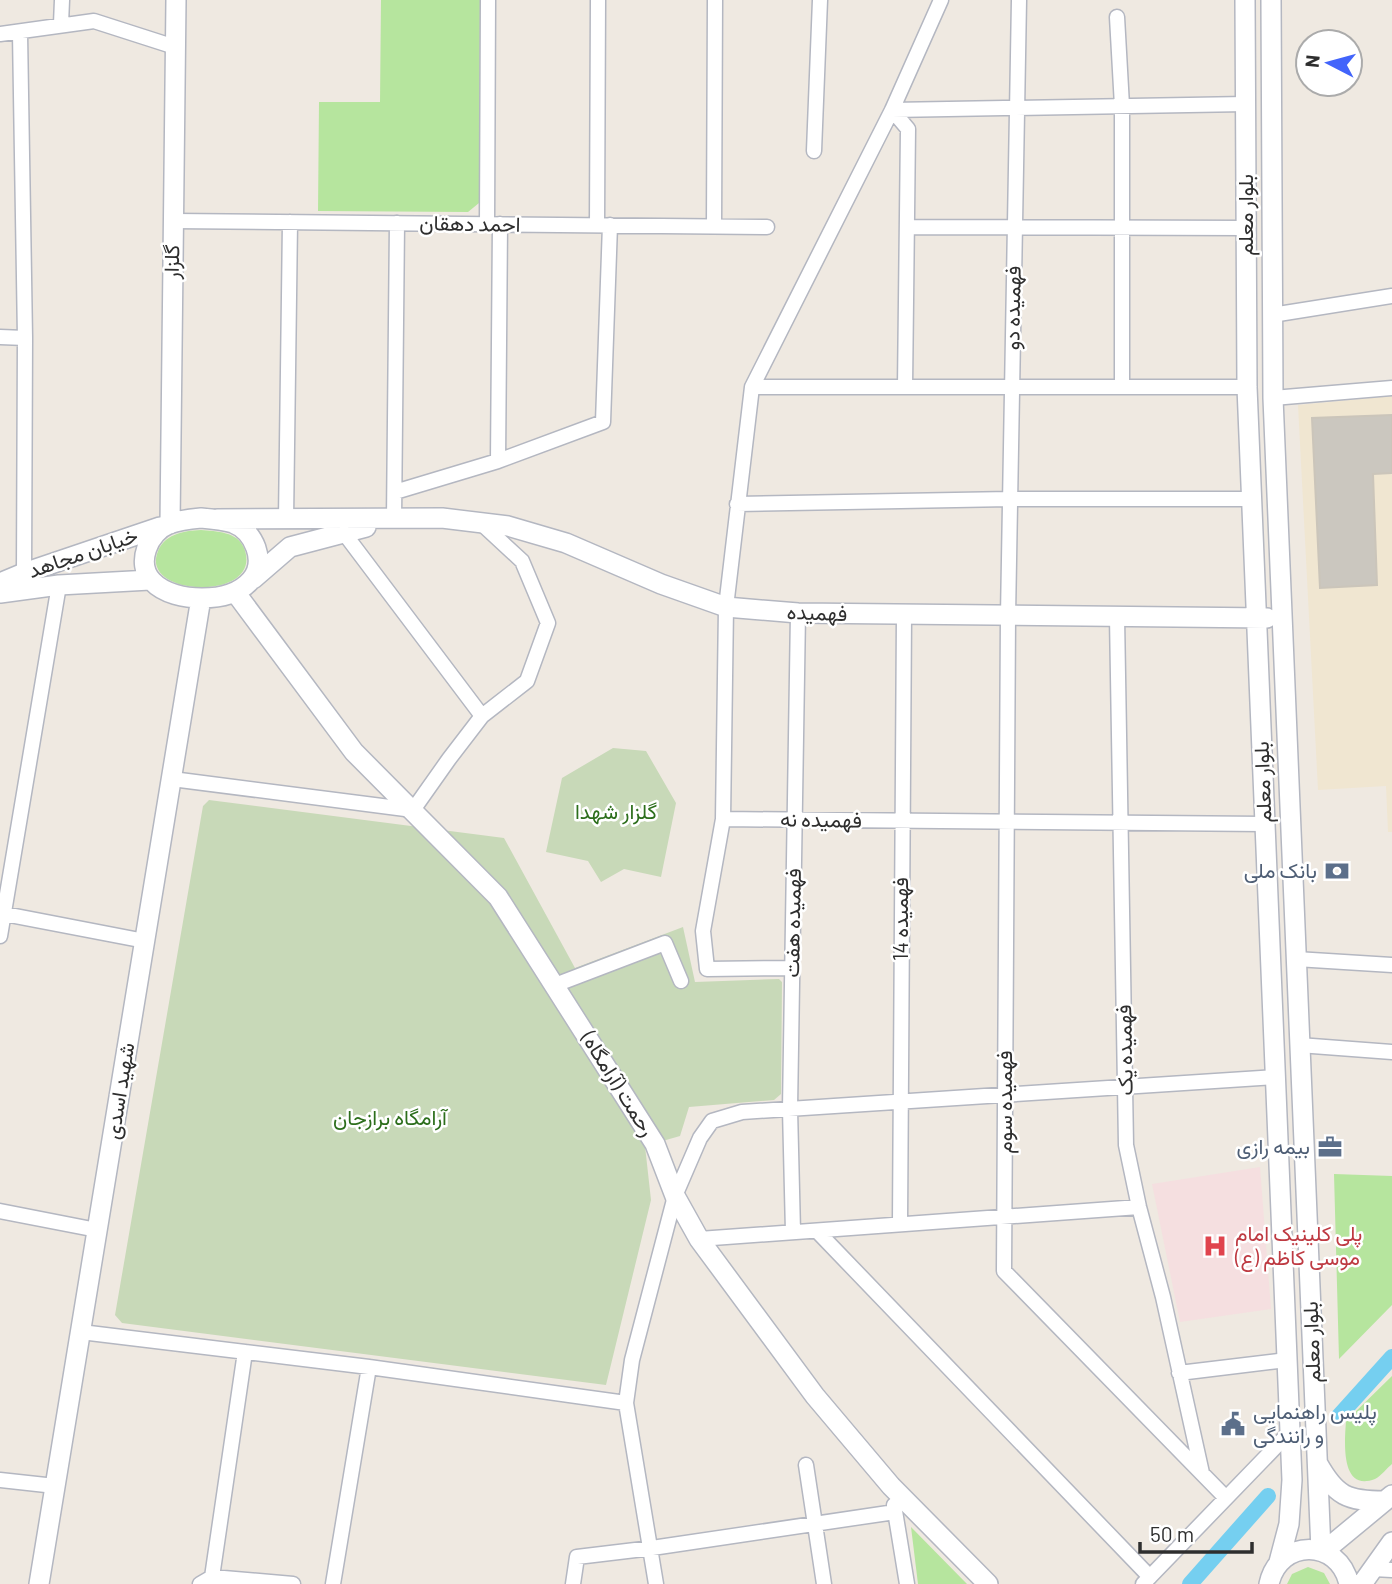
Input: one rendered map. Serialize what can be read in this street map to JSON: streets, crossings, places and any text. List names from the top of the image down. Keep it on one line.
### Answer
{"streets":{"street":["بلوار معلم","احمد دهقان","گلزار","فهمیده دو","خیابان مجاهد","فهمیده","فهمیده نه","فهمیده 14","فهمیده هفت","فهمیده یک","رحمت (آرامگاه)","شهید اسدی","فهمیده سوم"]},"crossings":[["بلوار معلم","فهمیده"],["بلوار معلم","فهمیده نه"],["احمد دهقان","گلزار"],["گلزار","خیابان مجاهد"],["گلزار","رحمت (آرامگاه)"],["گلزار","شهید اسدی"],["فهمیده دو","فهمیده"],["فهمیده دو","فهمیده سوم"],["خیابان مجاهد","رحمت (آرامگاه)"],["خیابان مجاهد","شهید اسدی"],["فهمیده","فهمیده 14"],["فهمیده","فهمیده هفت"],["فهمیده","فهمیده یک"],["فهمیده","فهمیده سوم"],["فهمیده نه","فهمیده 14"],["فهمیده نه","فهمیده هفت"],["فهمیده نه","فهمیده یک"],["فهمیده نه","فهمیده سوم"],["فهمیده یک","فهمیده سوم"],["رحمت (آرامگاه)","شهید اسدی"]],"parks":["گلزار شهدا","آرامگاه برازجان"],"places":{"bank":["بانک ملی"],"office":["بیمه رازی"],"hospital":["پلی کلینیک امام موسی کاظم (ع)"],"public building":["پلیس راهنمایی و رانندگی"]},"scale_bar":"50 m","north":"left"}
